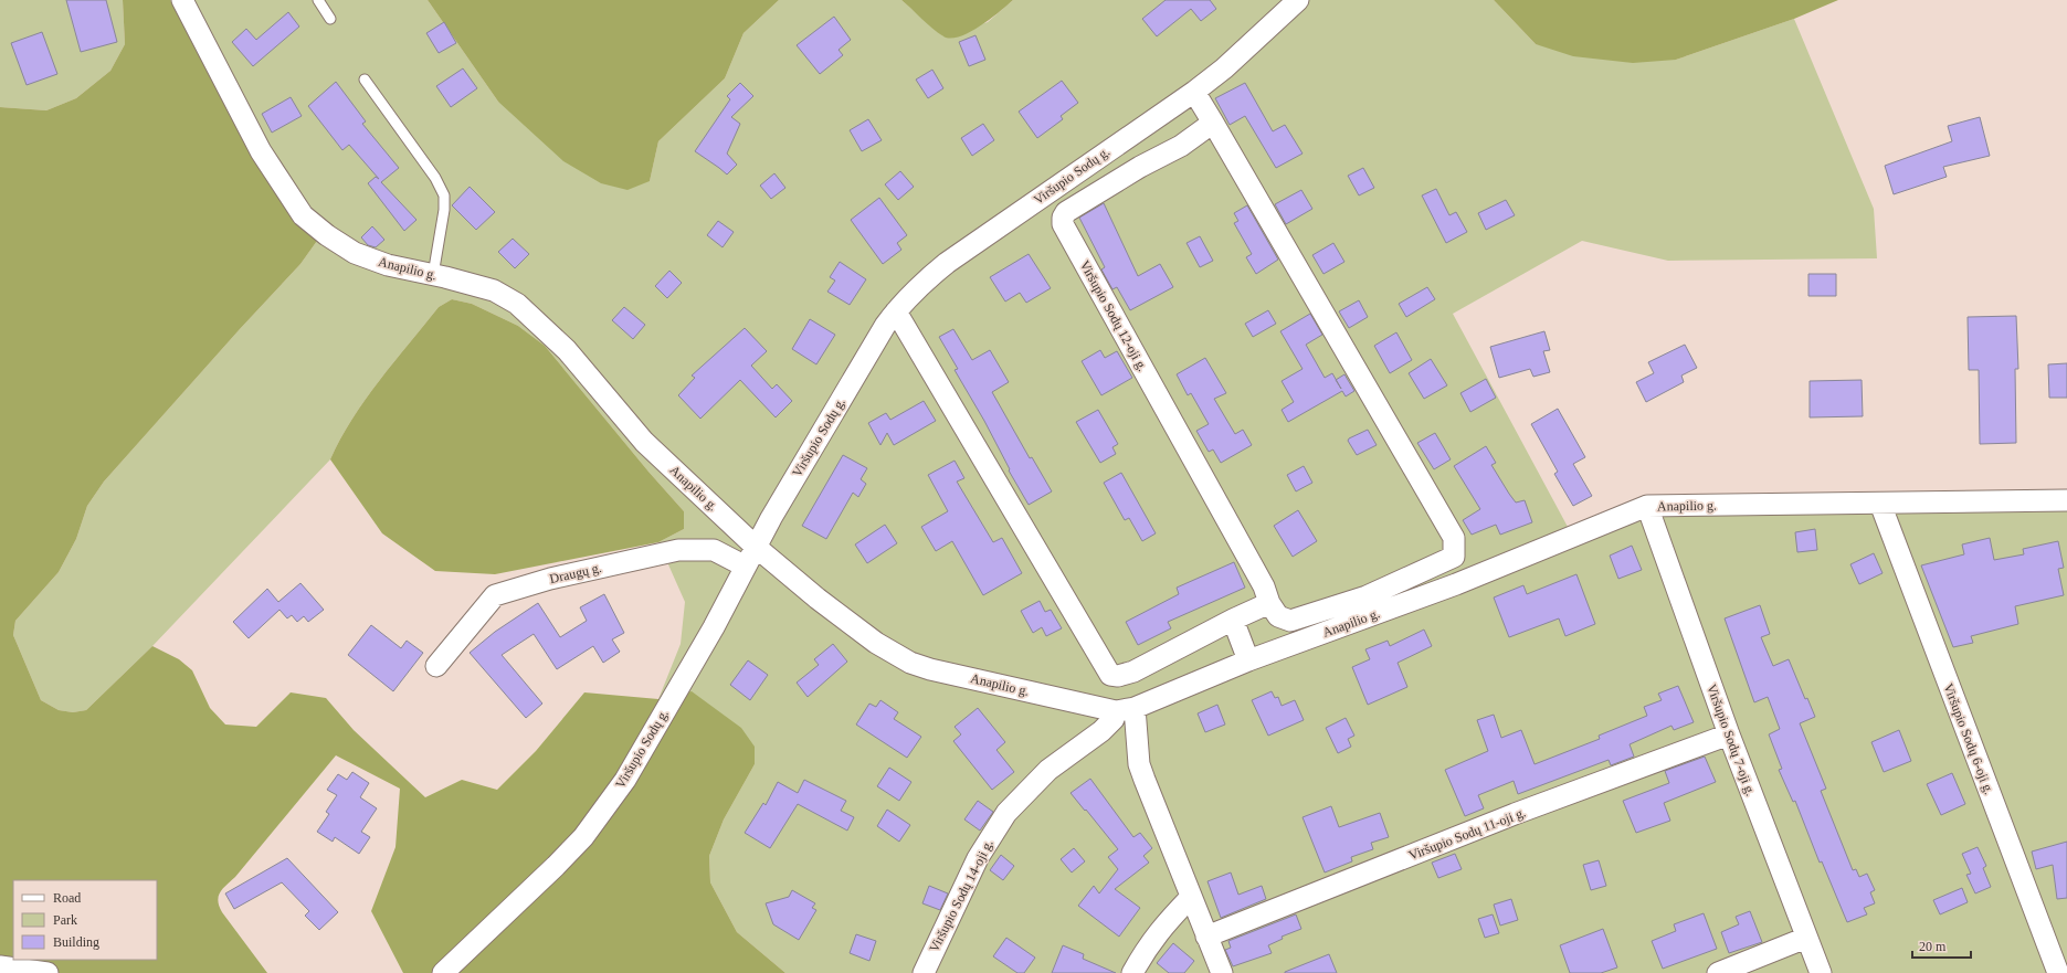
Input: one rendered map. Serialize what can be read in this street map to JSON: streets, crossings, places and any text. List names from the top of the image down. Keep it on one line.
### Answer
{"streets":{"street":["Viršupio Sodų g.","Anapilio g.","Viršupio Sodų 12-oji g.","Draugų g.","Viršupio Sodų 6-oji g.","Viršupio Sodų 7-oji g.","Viršupio Sodų 11-oji g.","Viršupio Sodų 14-oji g."]},"crossings":[["Viršupio Sodų g.","Anapilio g."],["Viršupio Sodų g.","Draugų g."],["Anapilio g.","Viršupio Sodų 6-oji g."],["Anapilio g.","Viršupio Sodų 7-oji g."],["Anapilio g.","Viršupio Sodų 14-oji g."],["Viršupio Sodų 7-oji g.","Viršupio Sodų 11-oji g."]],"legend":["Road","Park","Building"],"scale_bar":"20 m"}
